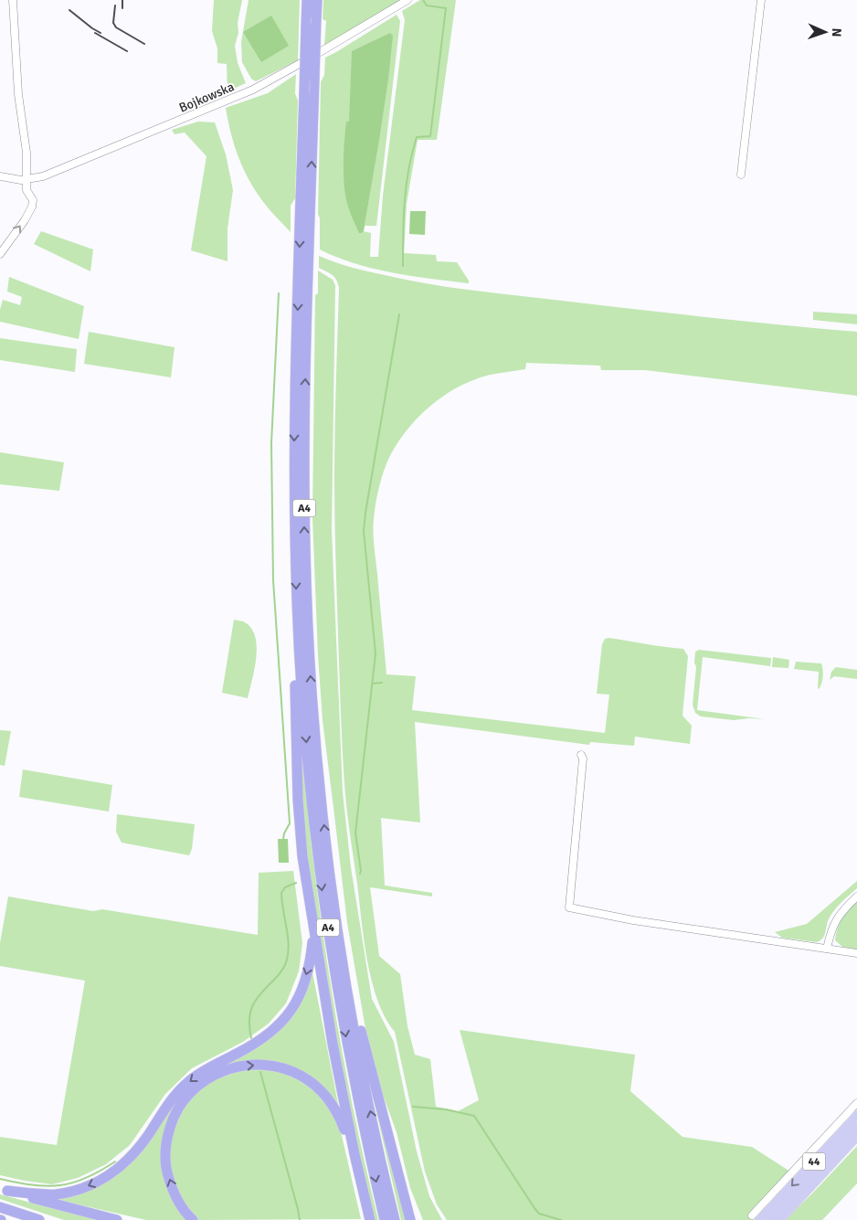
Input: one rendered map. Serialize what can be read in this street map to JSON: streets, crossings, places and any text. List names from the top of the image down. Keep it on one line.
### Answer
{"streets":{"highway":["A4"],"main road":["44"],"street":["Bojkowska"]},"north":"right"}
